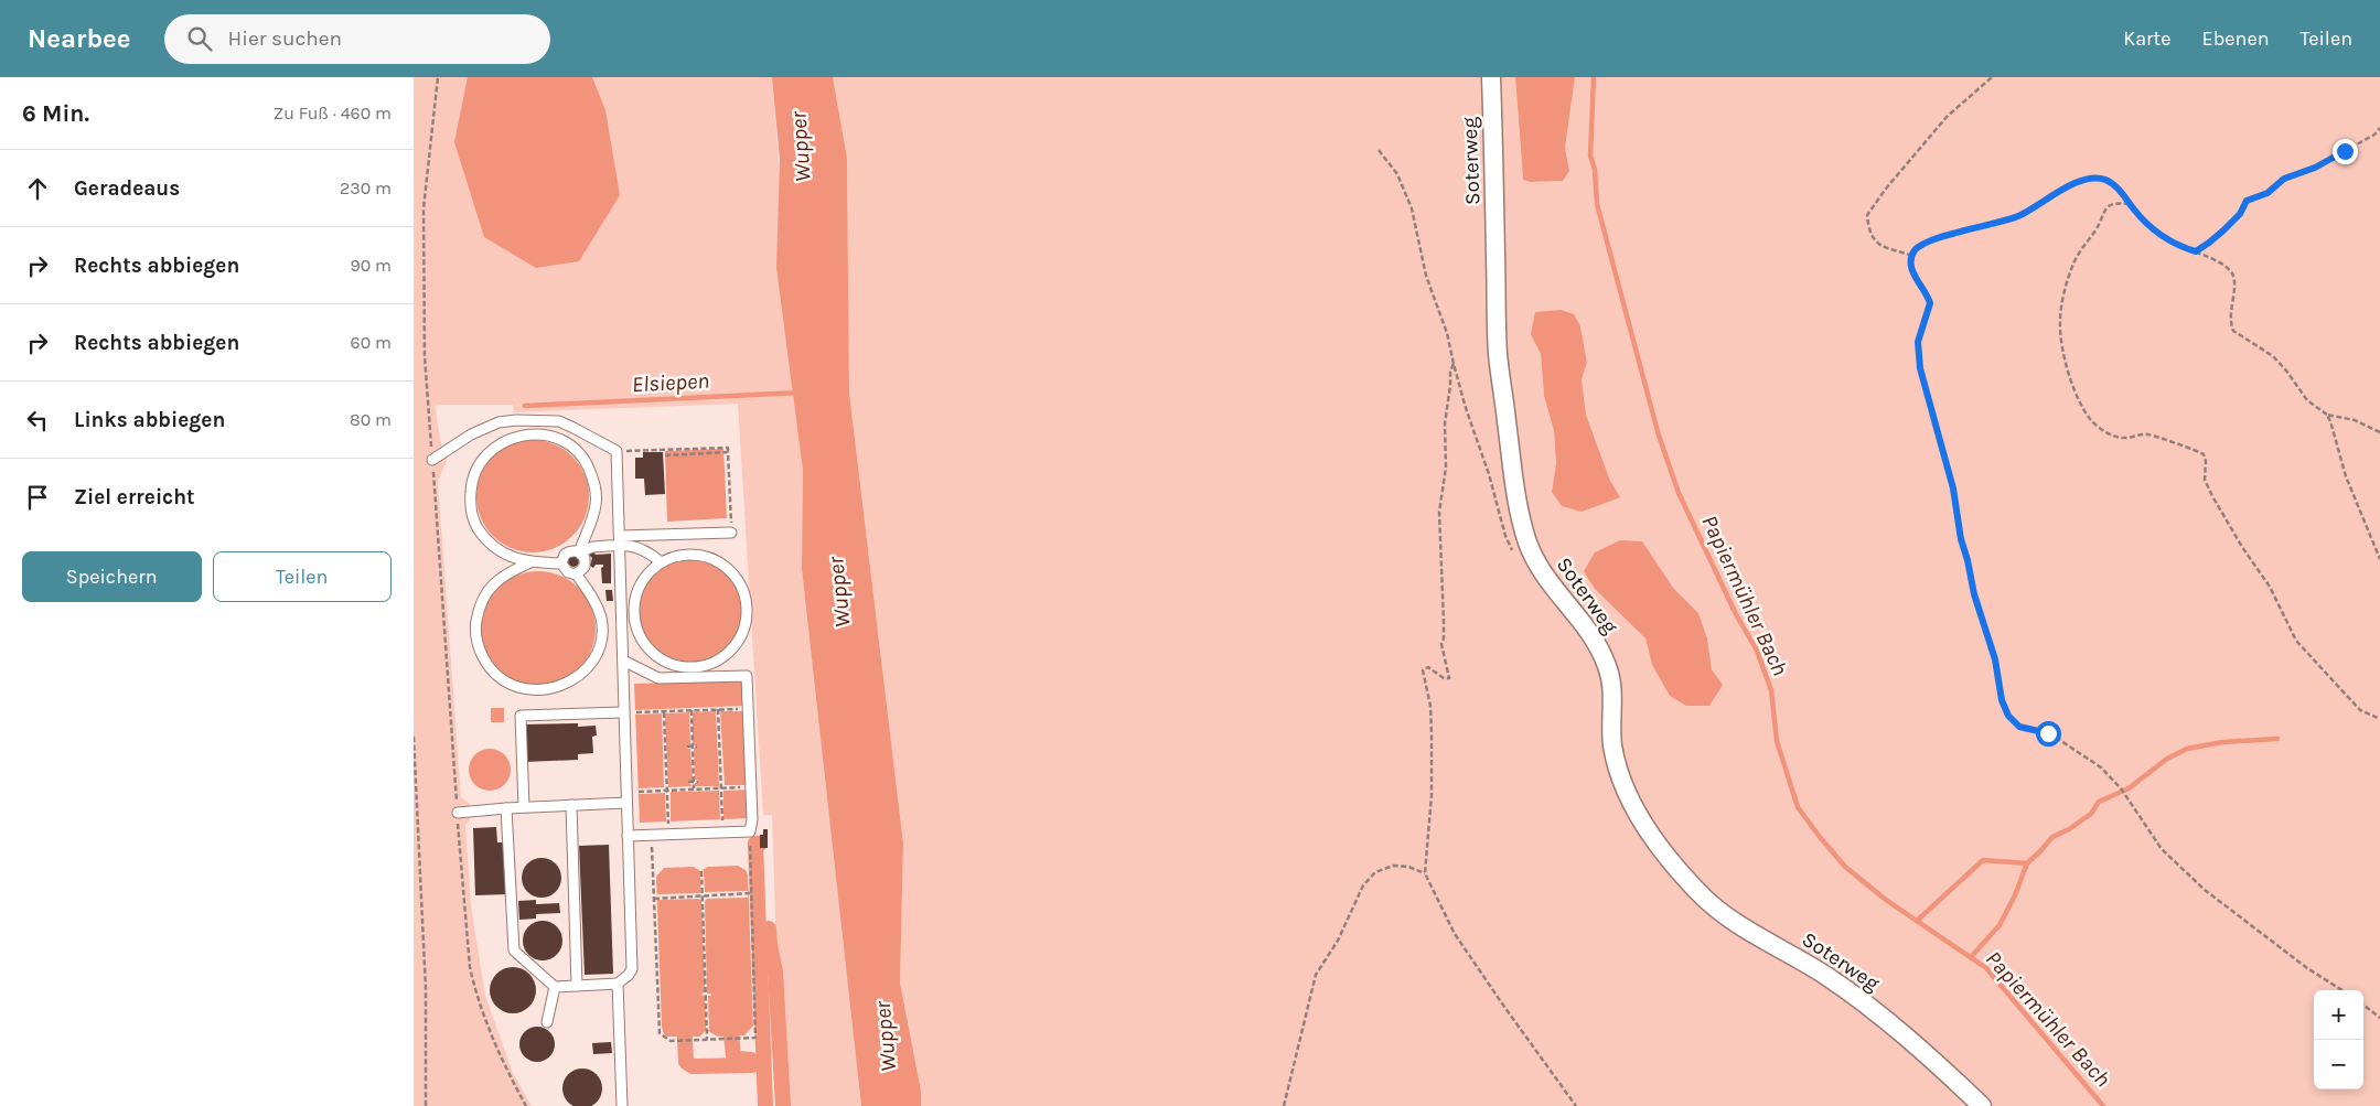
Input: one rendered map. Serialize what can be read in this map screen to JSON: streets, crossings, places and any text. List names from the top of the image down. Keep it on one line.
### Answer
{"streets":{"street":["Soterweg"]},"water":["Wupper","Elsiepen","Papiermühler Bach"],"page":{"header":"Nearbee","search":"Hier suchen","nav":["Karte","Ebenen","Teilen"],"heading":["6 Min.","Zu Fuß · 460 m"],"list":[["Geradeaus","230 m"],["Rechts abbiegen","90 m"],["Rechts abbiegen","60 m"],["Links abbiegen","80 m"],"Ziel erreicht"],"buttons":["Speichern","Teilen"],"map_buttons":["+","−"]}}
